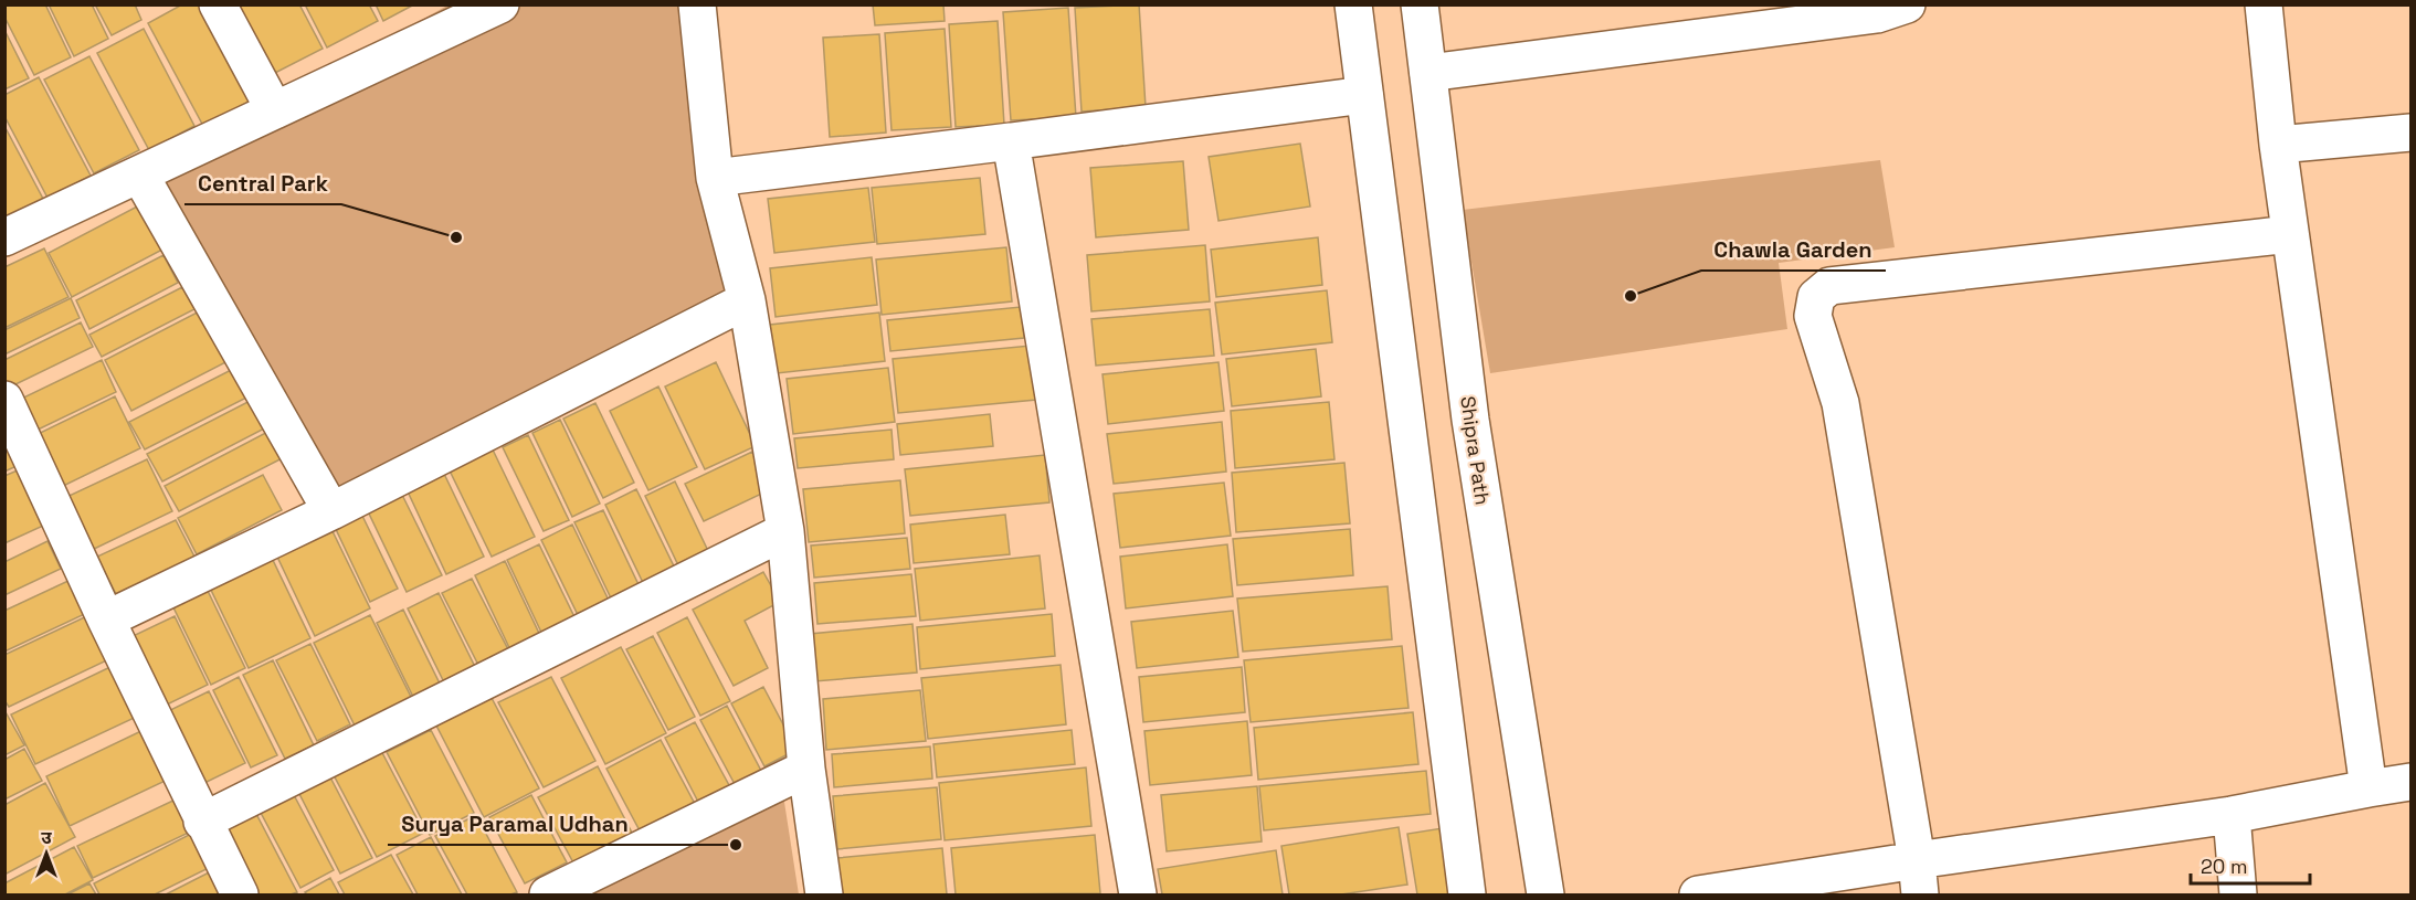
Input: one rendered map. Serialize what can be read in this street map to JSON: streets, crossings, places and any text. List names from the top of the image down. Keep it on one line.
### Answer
{"streets":{"street":["Shipra Path"]},"places":["Central Park","Chawla Garden","Surya Paramal Udhan"],"scale_bar":"20 m","north":"top"}
